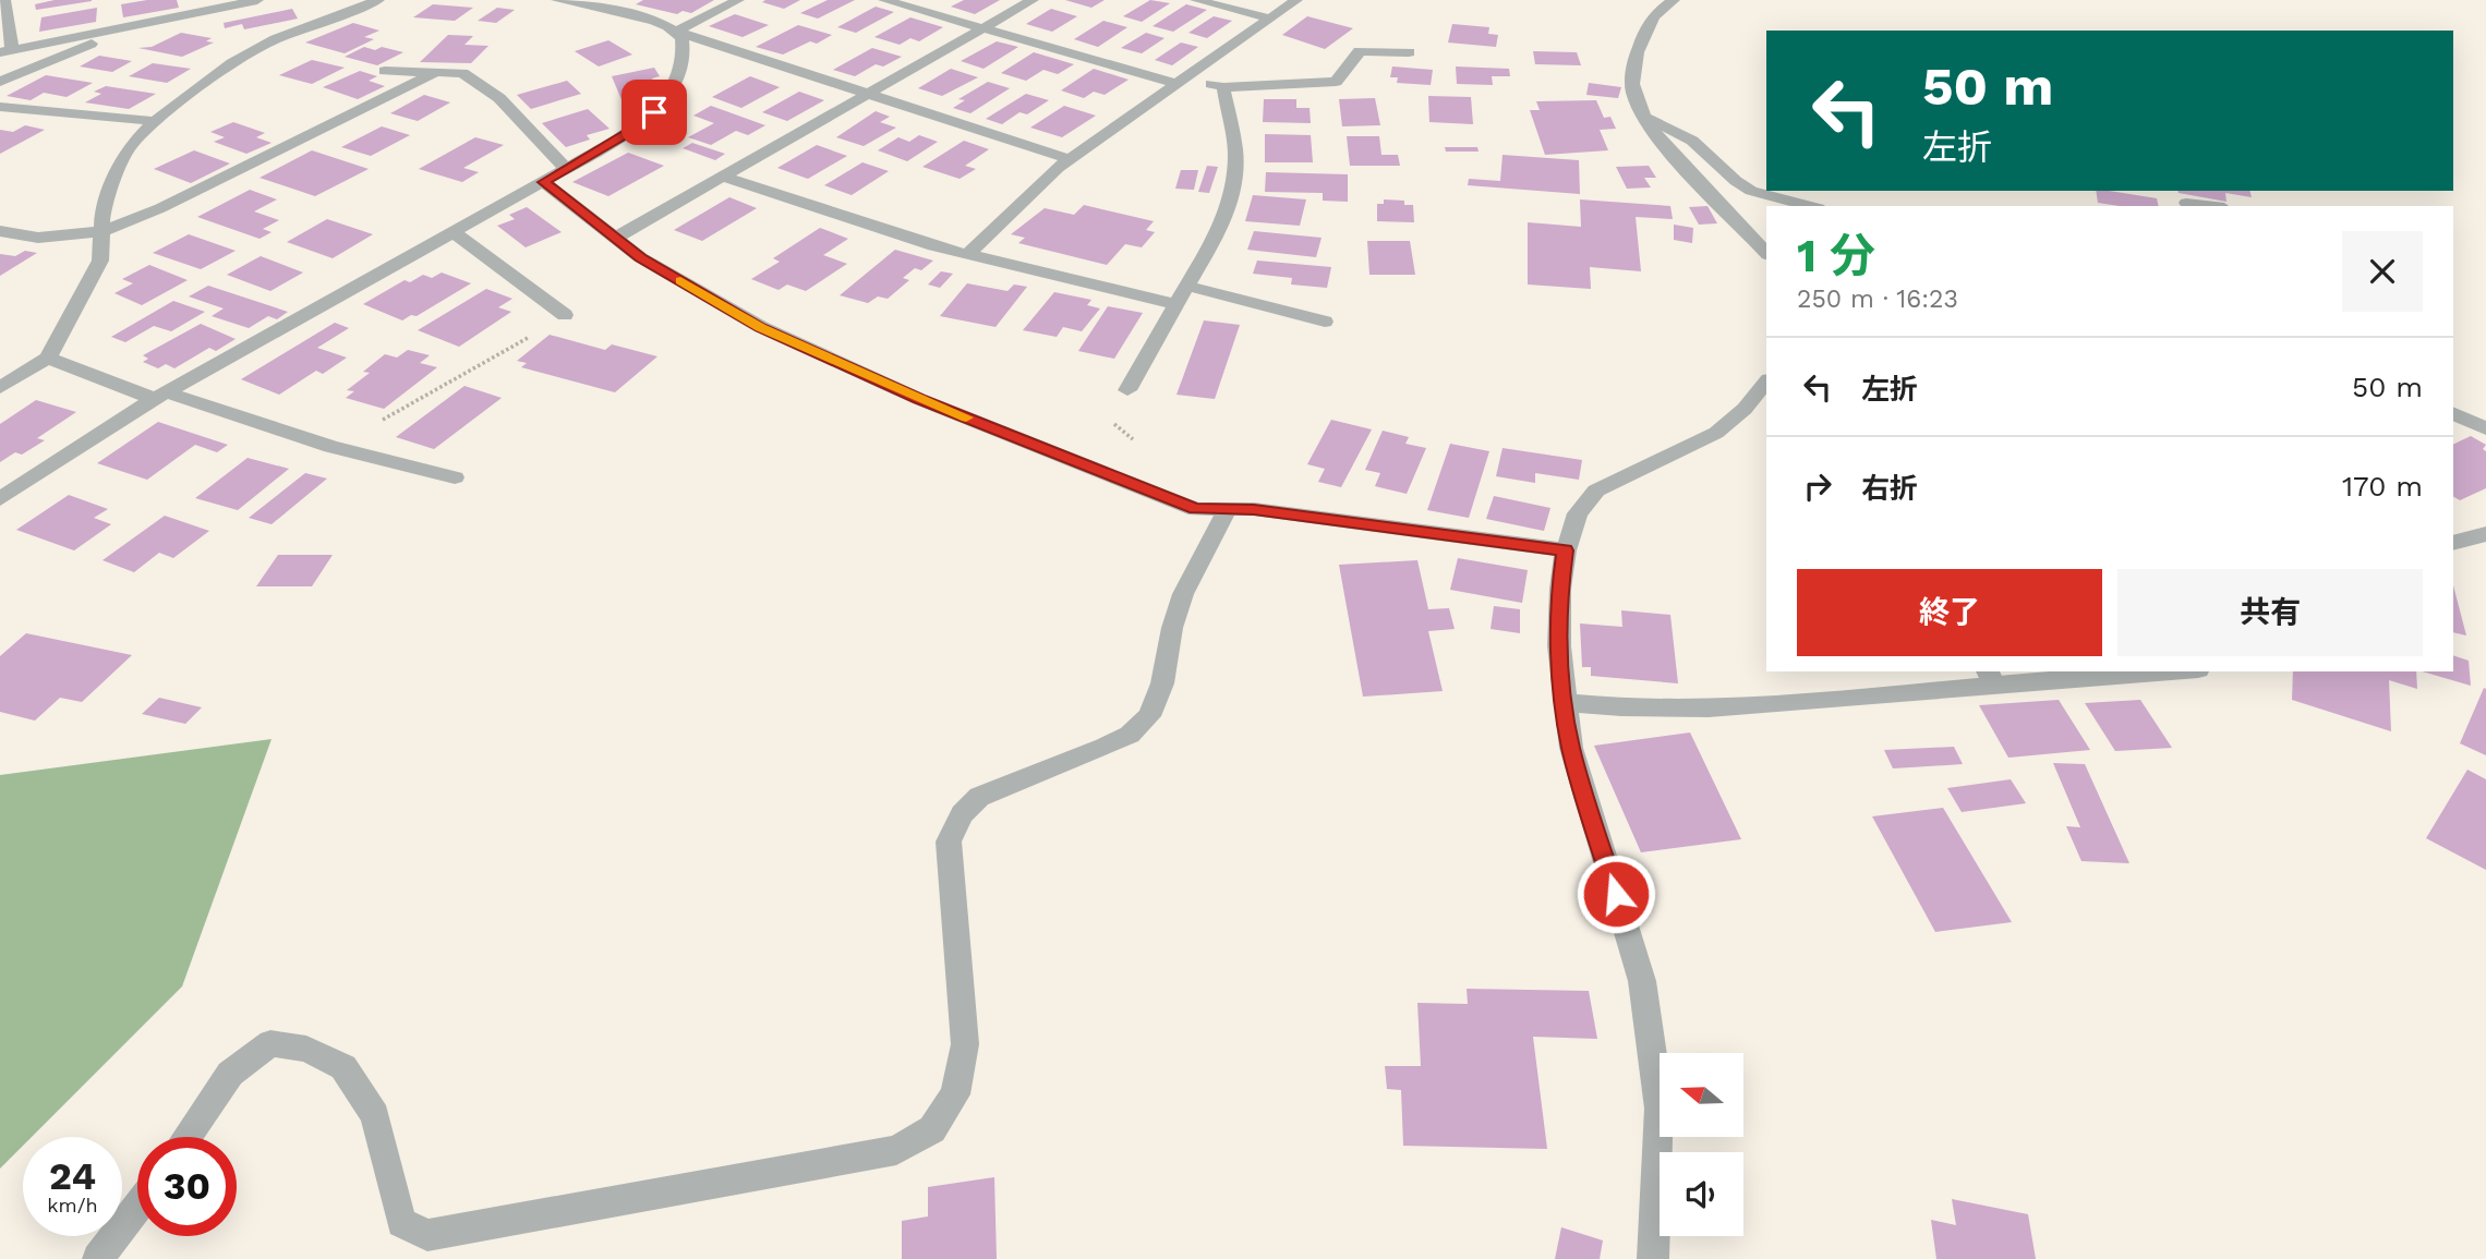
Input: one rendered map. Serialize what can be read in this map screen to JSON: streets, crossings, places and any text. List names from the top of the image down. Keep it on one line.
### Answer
{"north":"left","page":{"turn":["50 m","左折"],"heading":["1 分","250 m · 16:23"],"list":[{"name":"左折","value":"50 m"},{"name":"右折","value":"170 m"}],"buttons":["終了","共有"],"speed":"24 km/h","limit":"30"}}
